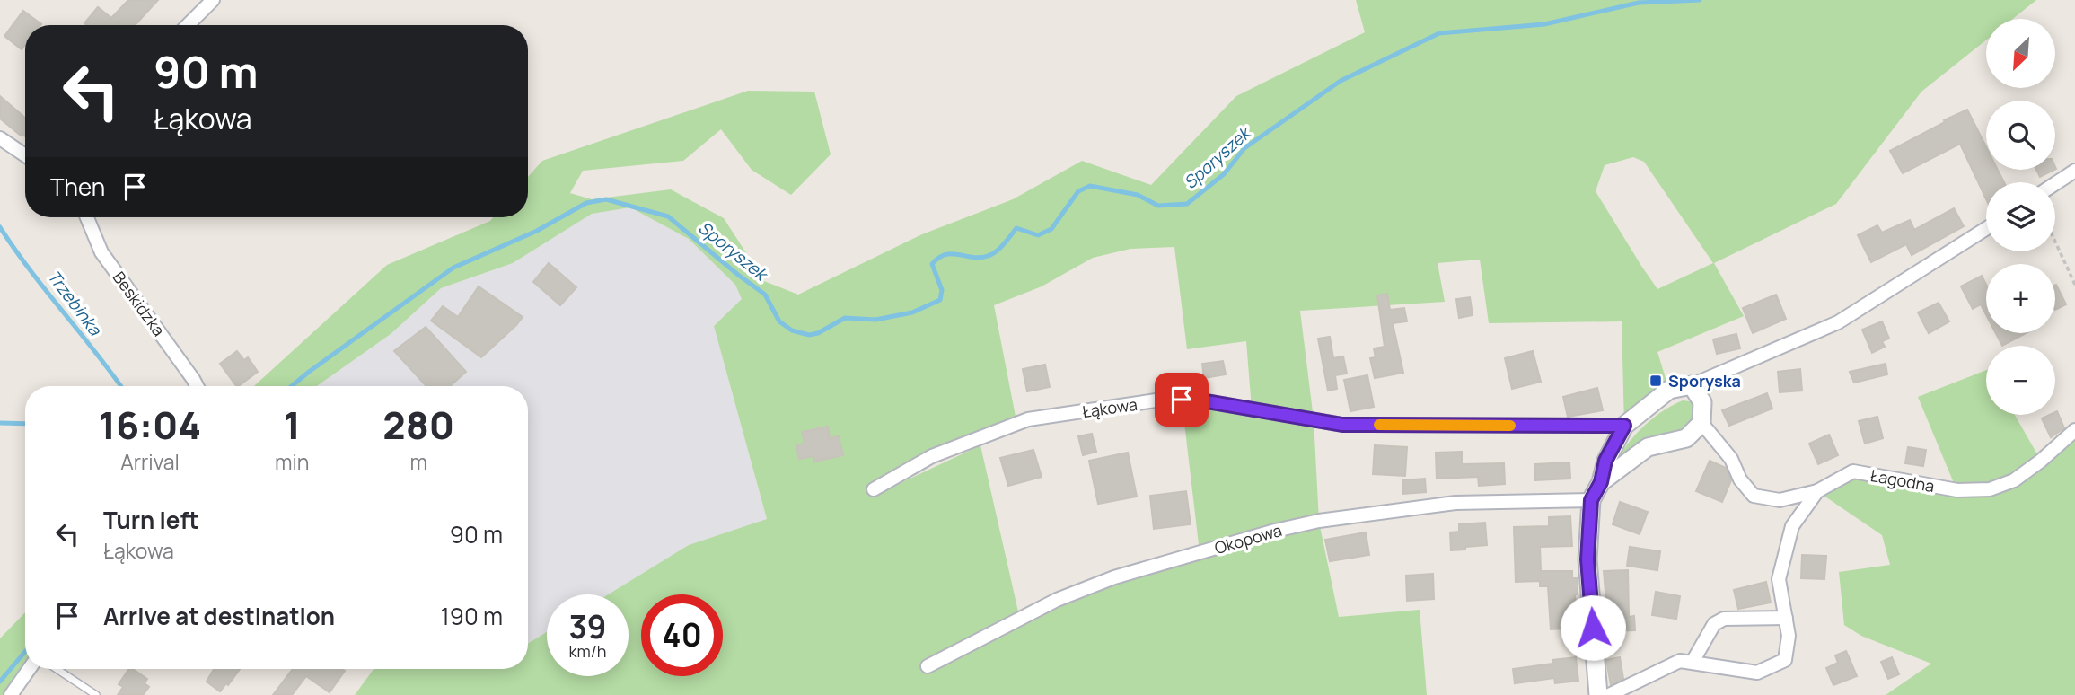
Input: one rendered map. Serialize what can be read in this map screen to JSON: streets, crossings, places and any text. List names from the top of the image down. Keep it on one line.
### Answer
{"streets":{"street":["Beskidzka","Łąkowa","Łagodna","Okopowa"]},"water":["Sporyszek","Trzebinka"],"places":{"transit":["Sporyska"]},"north":"bottom left","page":{"map_buttons":["+","−"],"turn":["90 m","Łąkowa"],"then":"Then","eta":["16:04","Arrival","1","min","280","m"],"list":[{"name":"Turn left","note":"Łąkowa","value":"90 m"},{"name":"Arrive at destination","value":"190 m"}],"speed":"39 km/h","limit":"40"}}
